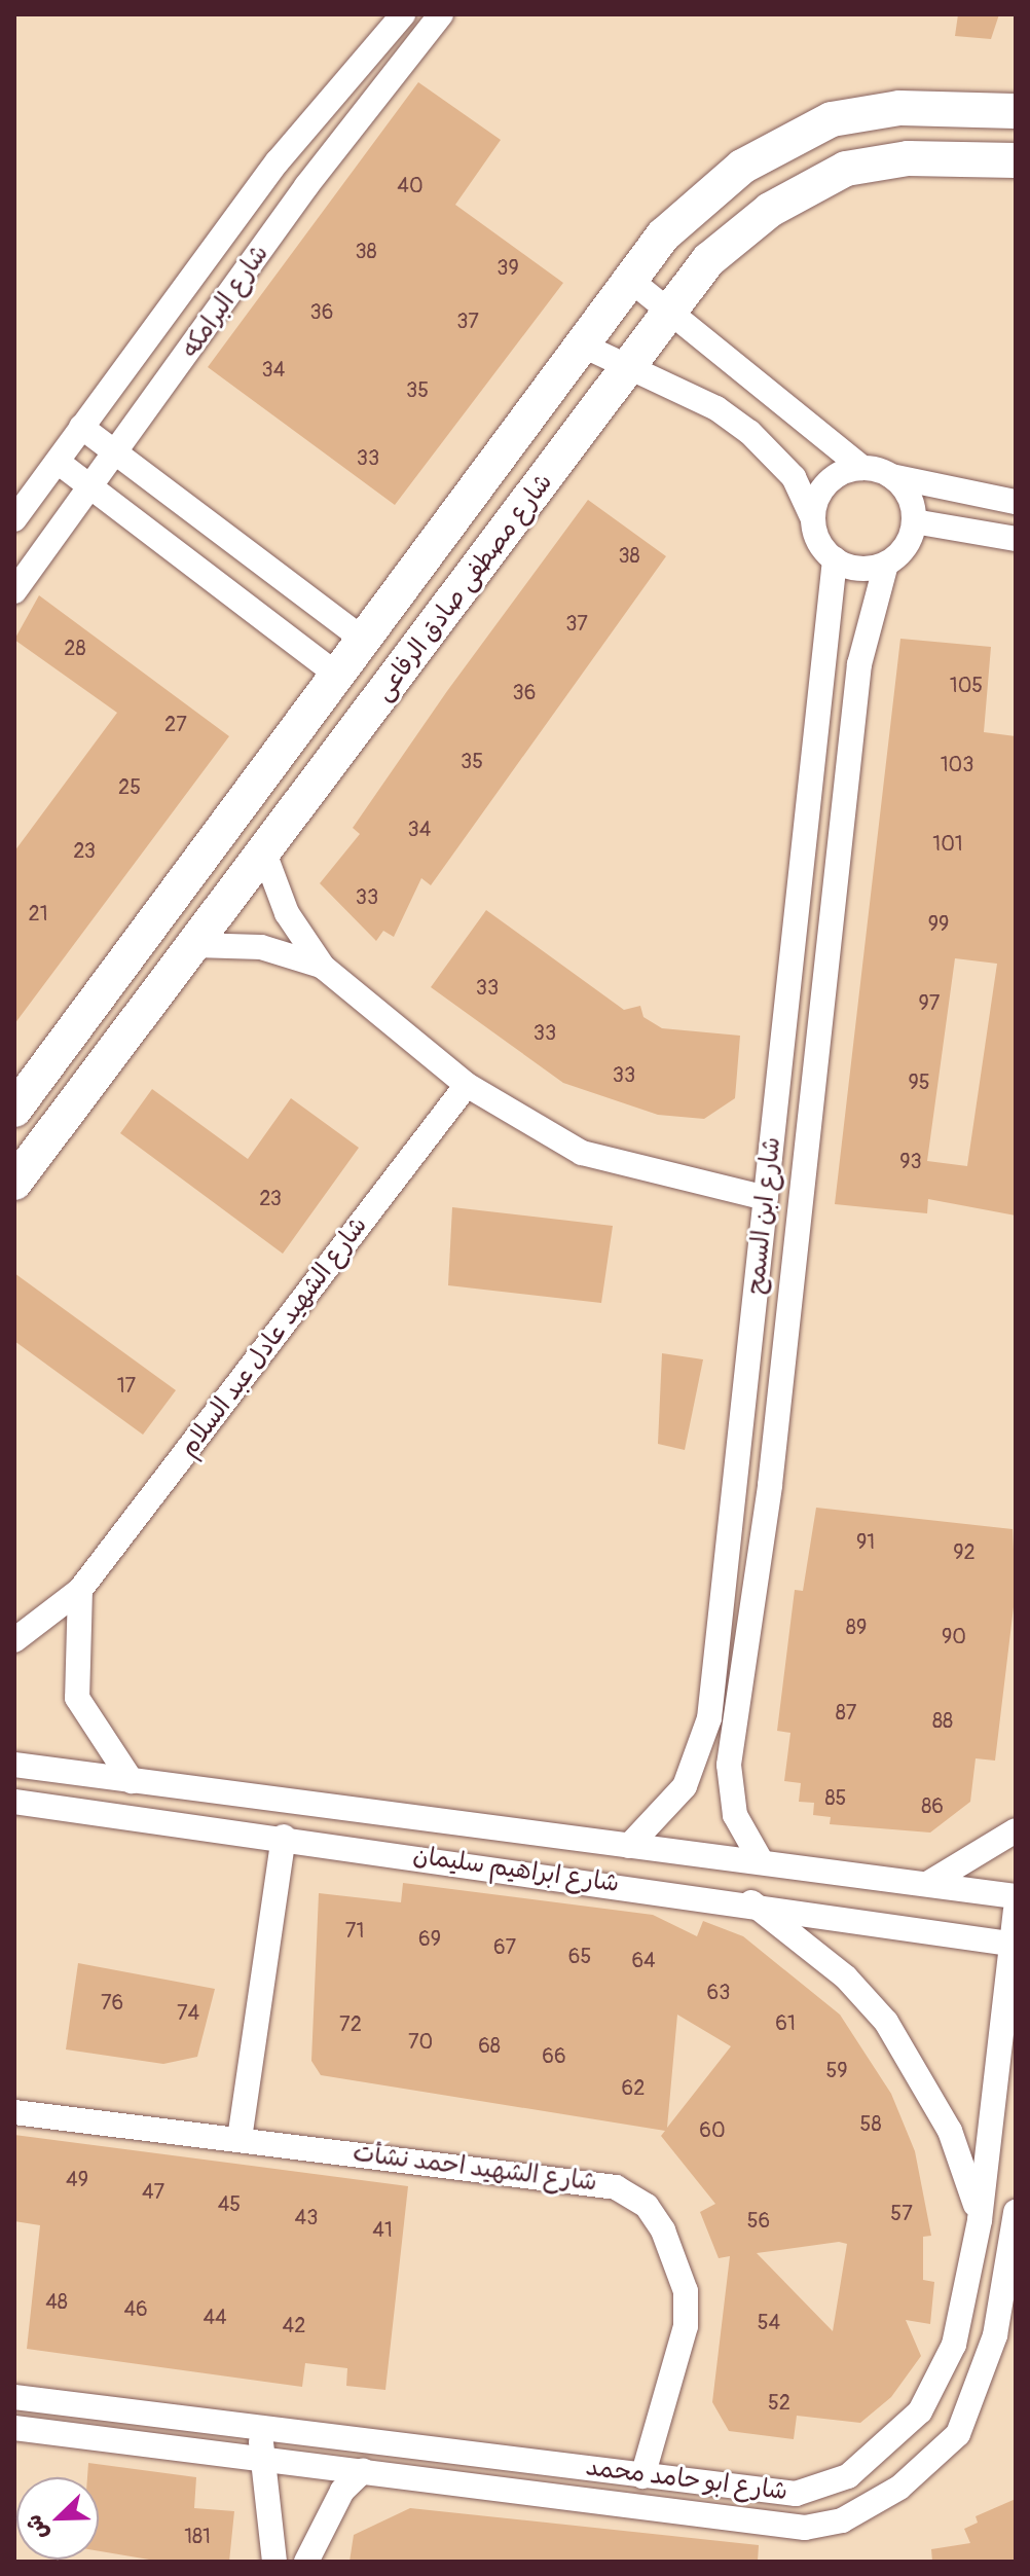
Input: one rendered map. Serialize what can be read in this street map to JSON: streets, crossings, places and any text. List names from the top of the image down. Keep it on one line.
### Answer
{"streets":{"street":["شارع البرامكه","شارع مصطفى صادق الرفاعى","شارع ابن السمح","شارع الشهيد عادل عبد السلام","شارع ابراهيم سليمان","شارع الشهيد احمد نشأت","شارع ابو حامد محمد"]},"crossings":[["شارع ابن السمح","شارع ابراهيم سليمان"],["شارع ابراهيم سليمان","شارع ابو حامد محمد"],["شارع الشهيد احمد نشأت","شارع ابو حامد محمد"]],"house_numbers":["40","38","39","36","37","34","35","33","38","37","28","105","36","27","35","103","25","34","101","23","33","21","99","33","97","33","33","95","93","23","17","91","92","89","90","87","88","85","86","71","69","67","65","64","63","76","74","61","72","70","68","66","59","62","58","60","49","47","45","57","43","56","41","48","46","44","54","42","52","181"],"north":"bottom left"}
